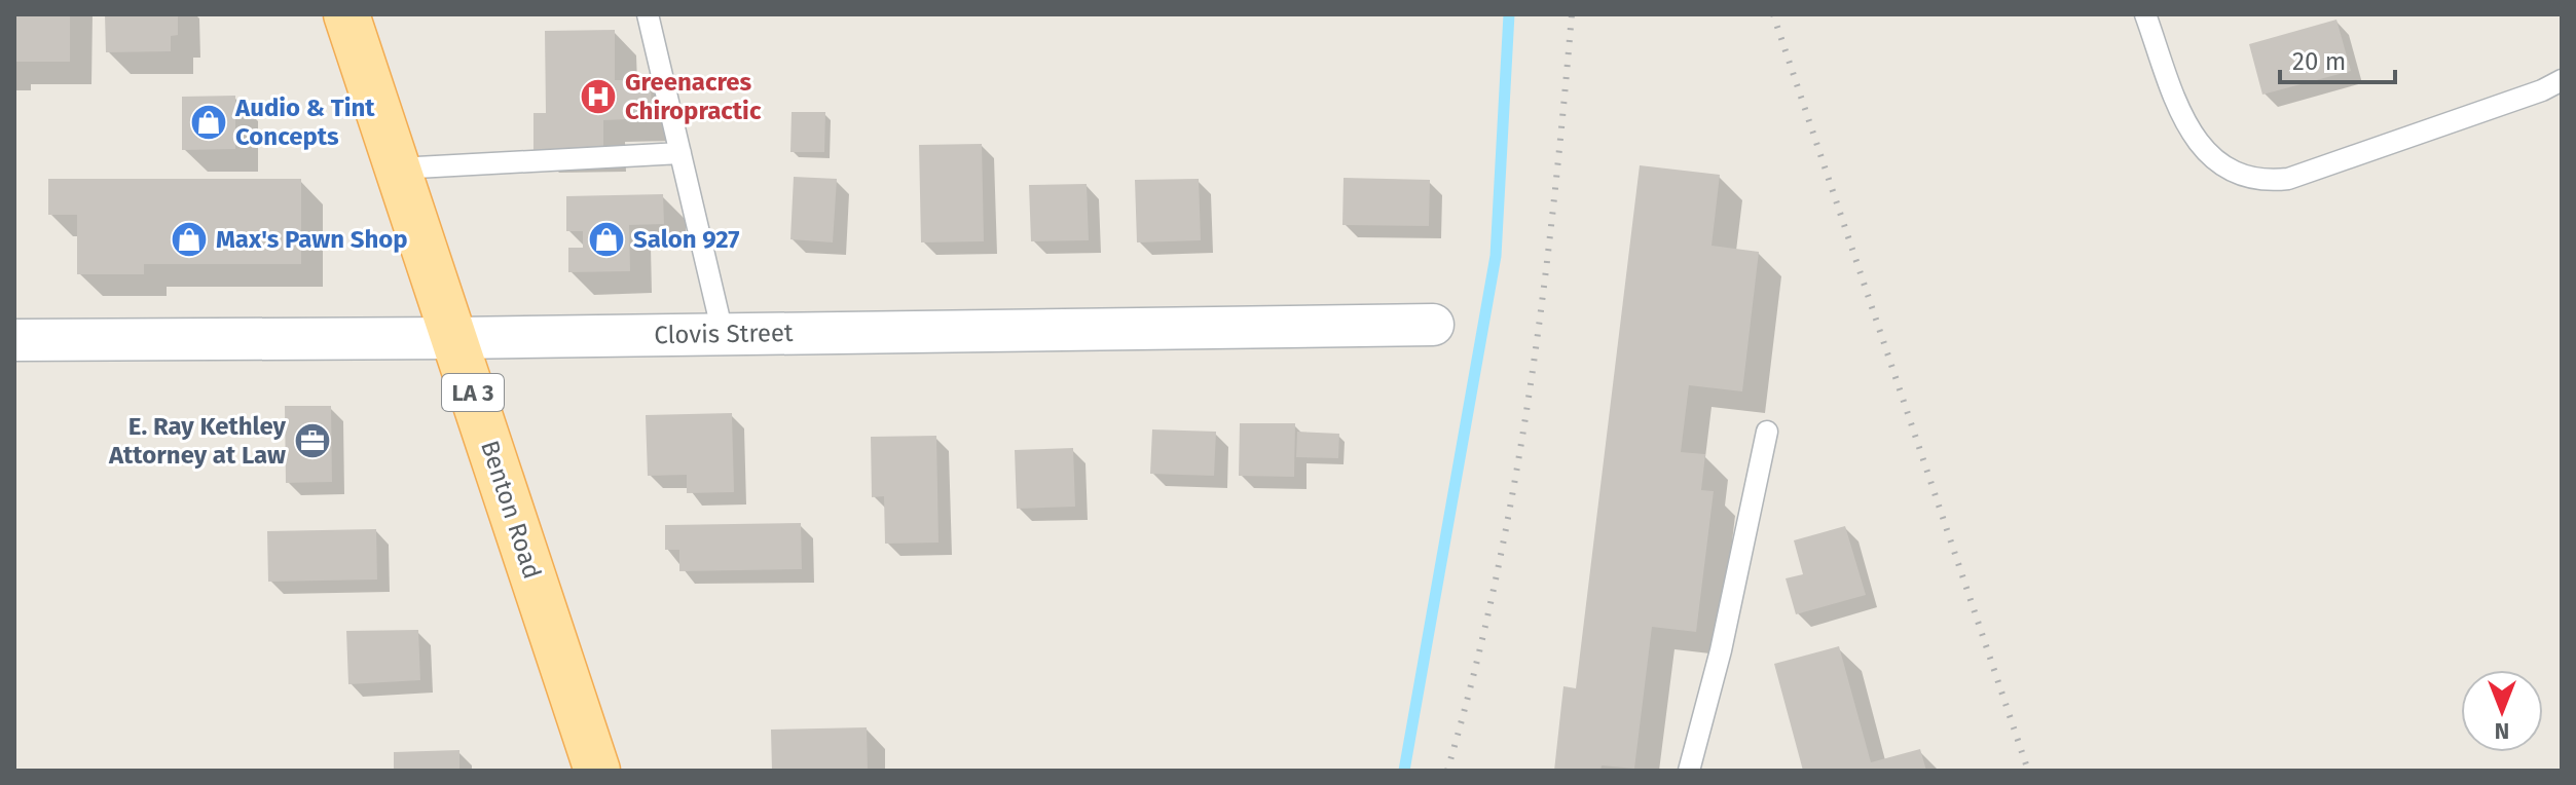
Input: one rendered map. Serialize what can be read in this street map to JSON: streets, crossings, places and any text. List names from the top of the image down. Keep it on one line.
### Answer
{"streets":{"main road":["LA 3","Benton Road"],"street":["Clovis Street"]},"crossings":[["Clovis Street","Benton Road"]],"places":{"hospital":["Greenacres Chiropractic"],"shop":["Audio & Tint Concepts","Max's Pawn Shop","Salon 927"],"office":["E. Ray Kethley Attorney at Law"]},"scale_bar":"20 m","north":"bottom"}
